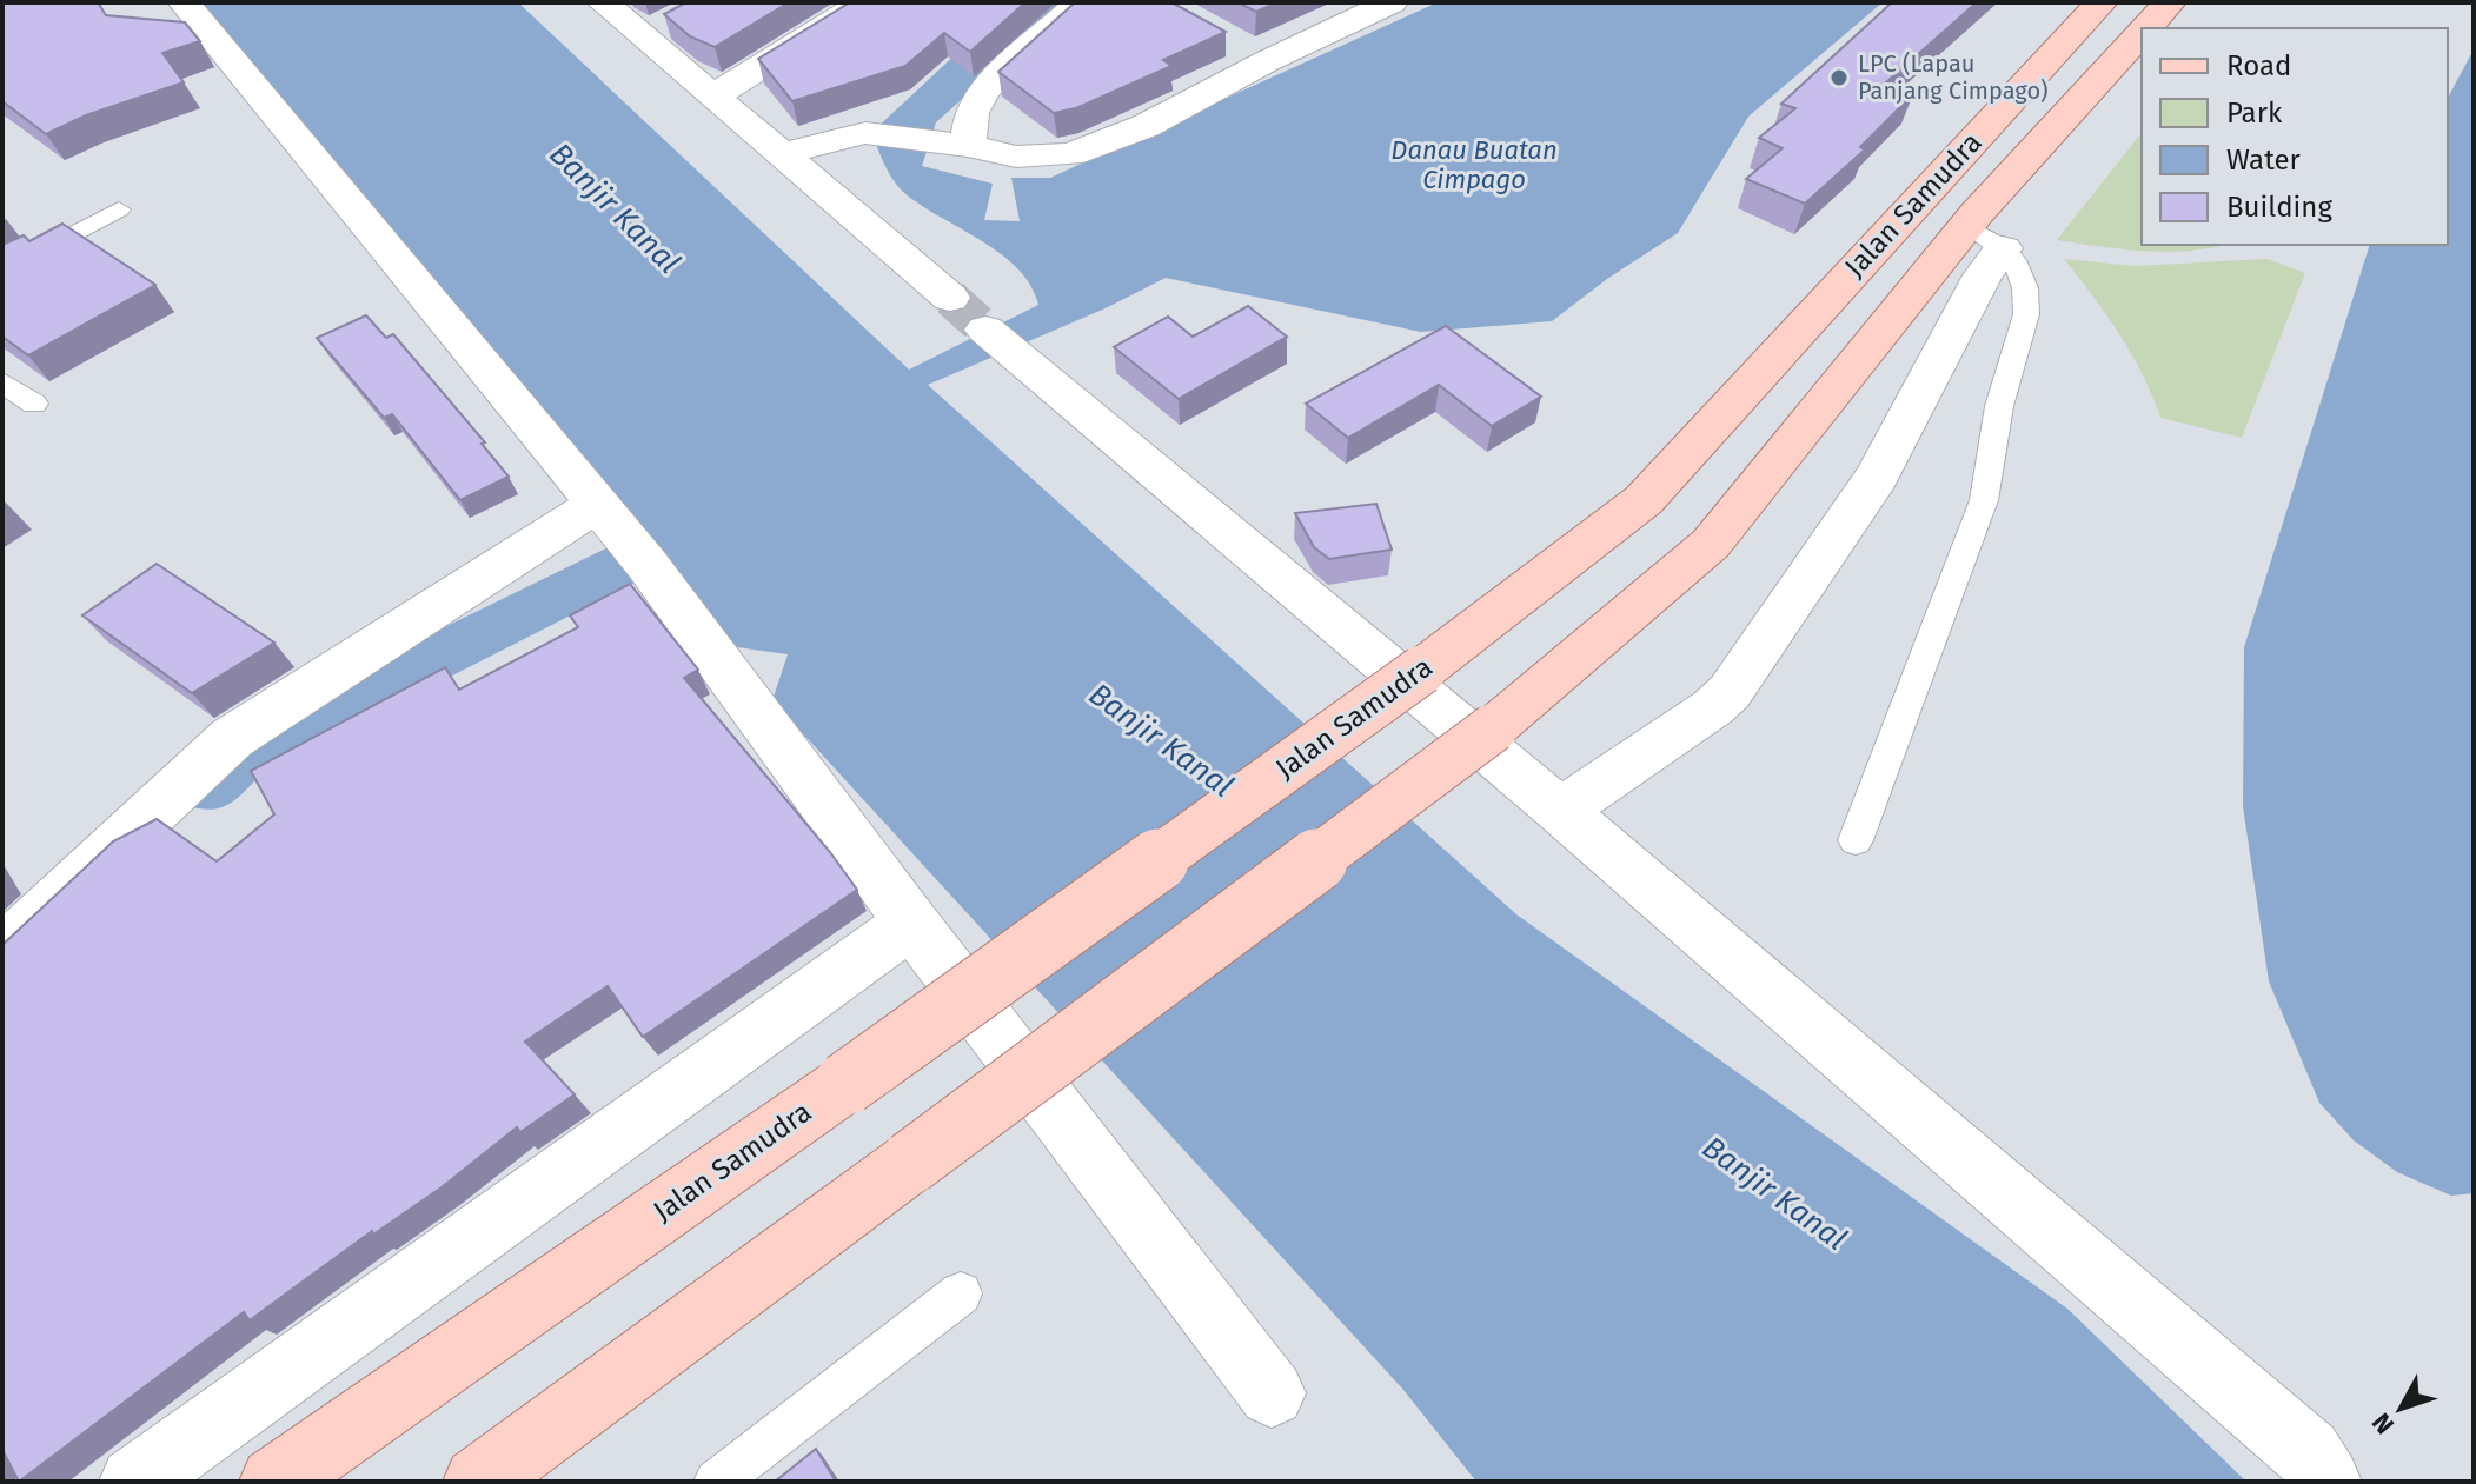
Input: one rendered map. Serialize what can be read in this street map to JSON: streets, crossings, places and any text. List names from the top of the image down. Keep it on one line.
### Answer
{"streets":{"main road":["Jalan Samudra"]},"water":["Danau Buatan Cimpago","Banjir Kanal"],"places":["LPC (Lapau Panjang Cimpago)"],"legend":["Road","Park","Water","Building"],"north":"bottom left"}
